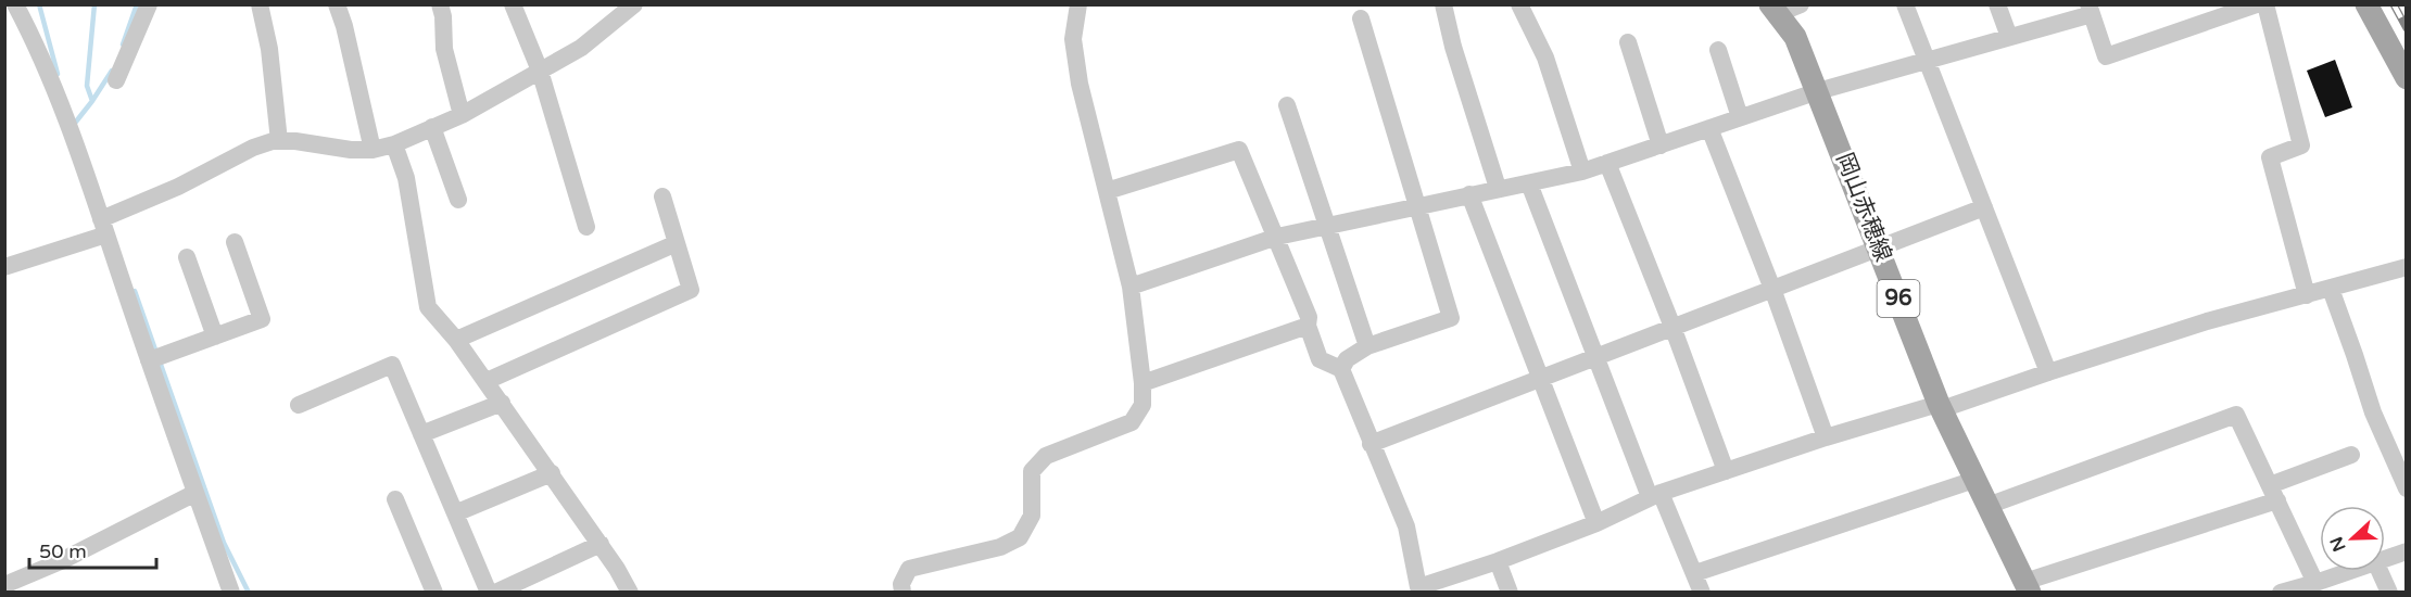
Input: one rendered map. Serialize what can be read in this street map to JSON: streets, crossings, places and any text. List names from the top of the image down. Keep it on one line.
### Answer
{"streets":{"main road":["岡山赤穂線","96"]},"scale_bar":"50 m","north":"left"}
